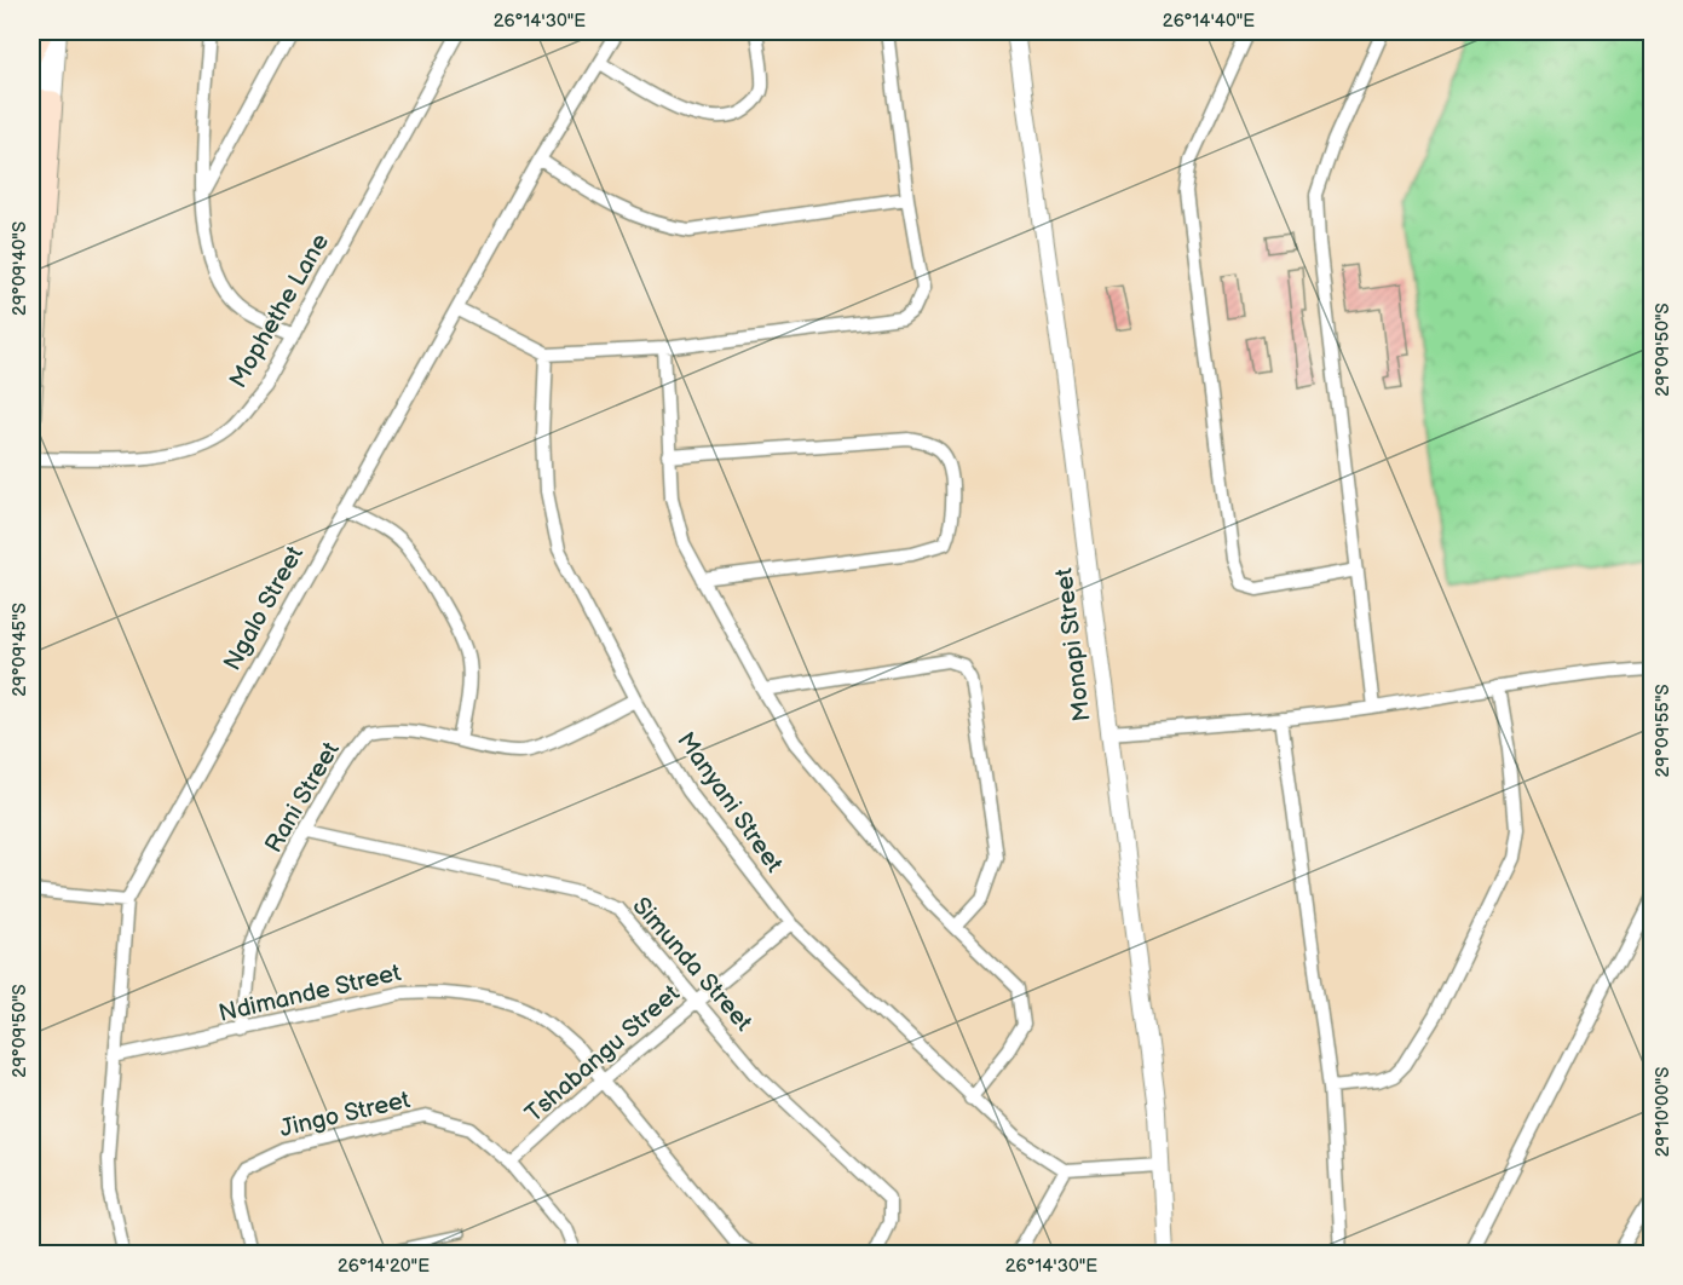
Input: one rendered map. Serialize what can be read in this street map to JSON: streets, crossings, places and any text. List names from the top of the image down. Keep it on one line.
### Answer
{"streets":{"street":["Mophethe Lane","Ngalo Street","Monapi Street","Rani Street","Manyani Street","Simunda Street","Ndimande Street","Tshabangu Street","Jingo Street"]},"crossings":[["Ngalo Street","Ndimande Street"],["Rani Street","Manyani Street"],["Rani Street","Simunda Street"],["Rani Street","Ndimande Street"],["Manyani Street","Tshabangu Street"],["Simunda Street","Tshabangu Street"],["Ndimande Street","Tshabangu Street"],["Tshabangu Street","Jingo Street"]],"coordinates":["26°14'30\"E","26°14'40\"E","29°09'40\"S","29°09'50\"S","29°09'45\"S","29°09'55\"S","29°10'00\"S","26°14'20\"E"]}
